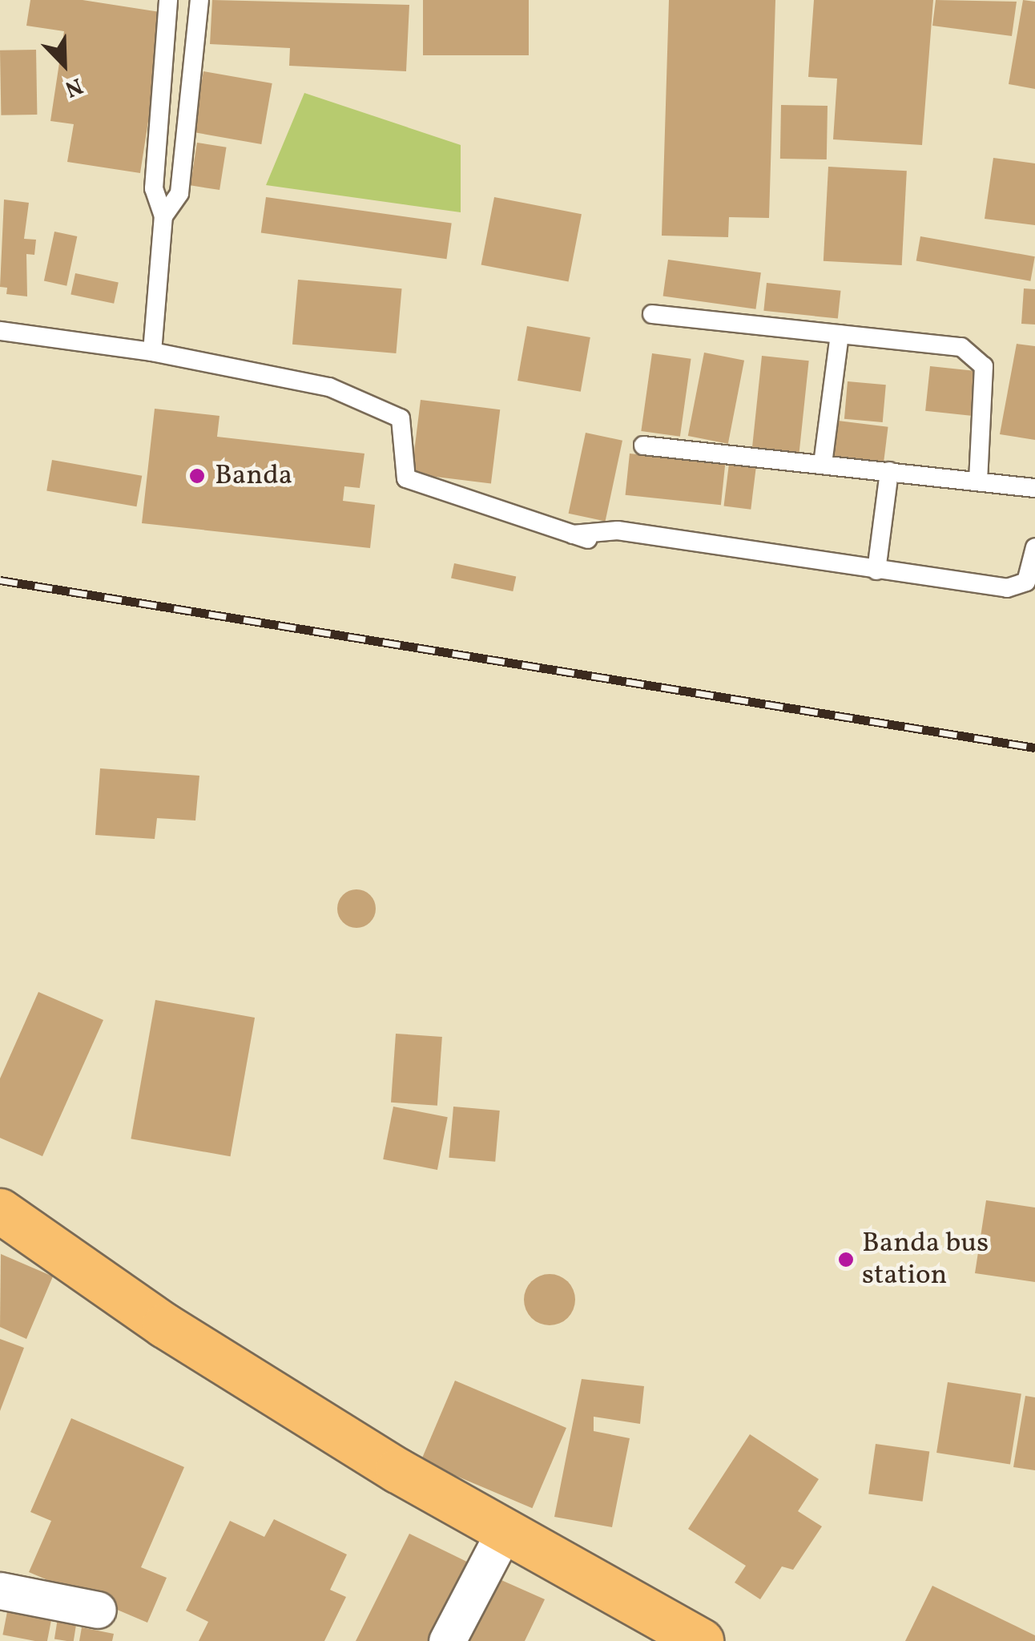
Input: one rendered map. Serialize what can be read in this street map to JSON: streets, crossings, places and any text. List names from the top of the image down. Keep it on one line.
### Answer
{"places":["Banda","Banda bus station"],"north":"bottom right"}
